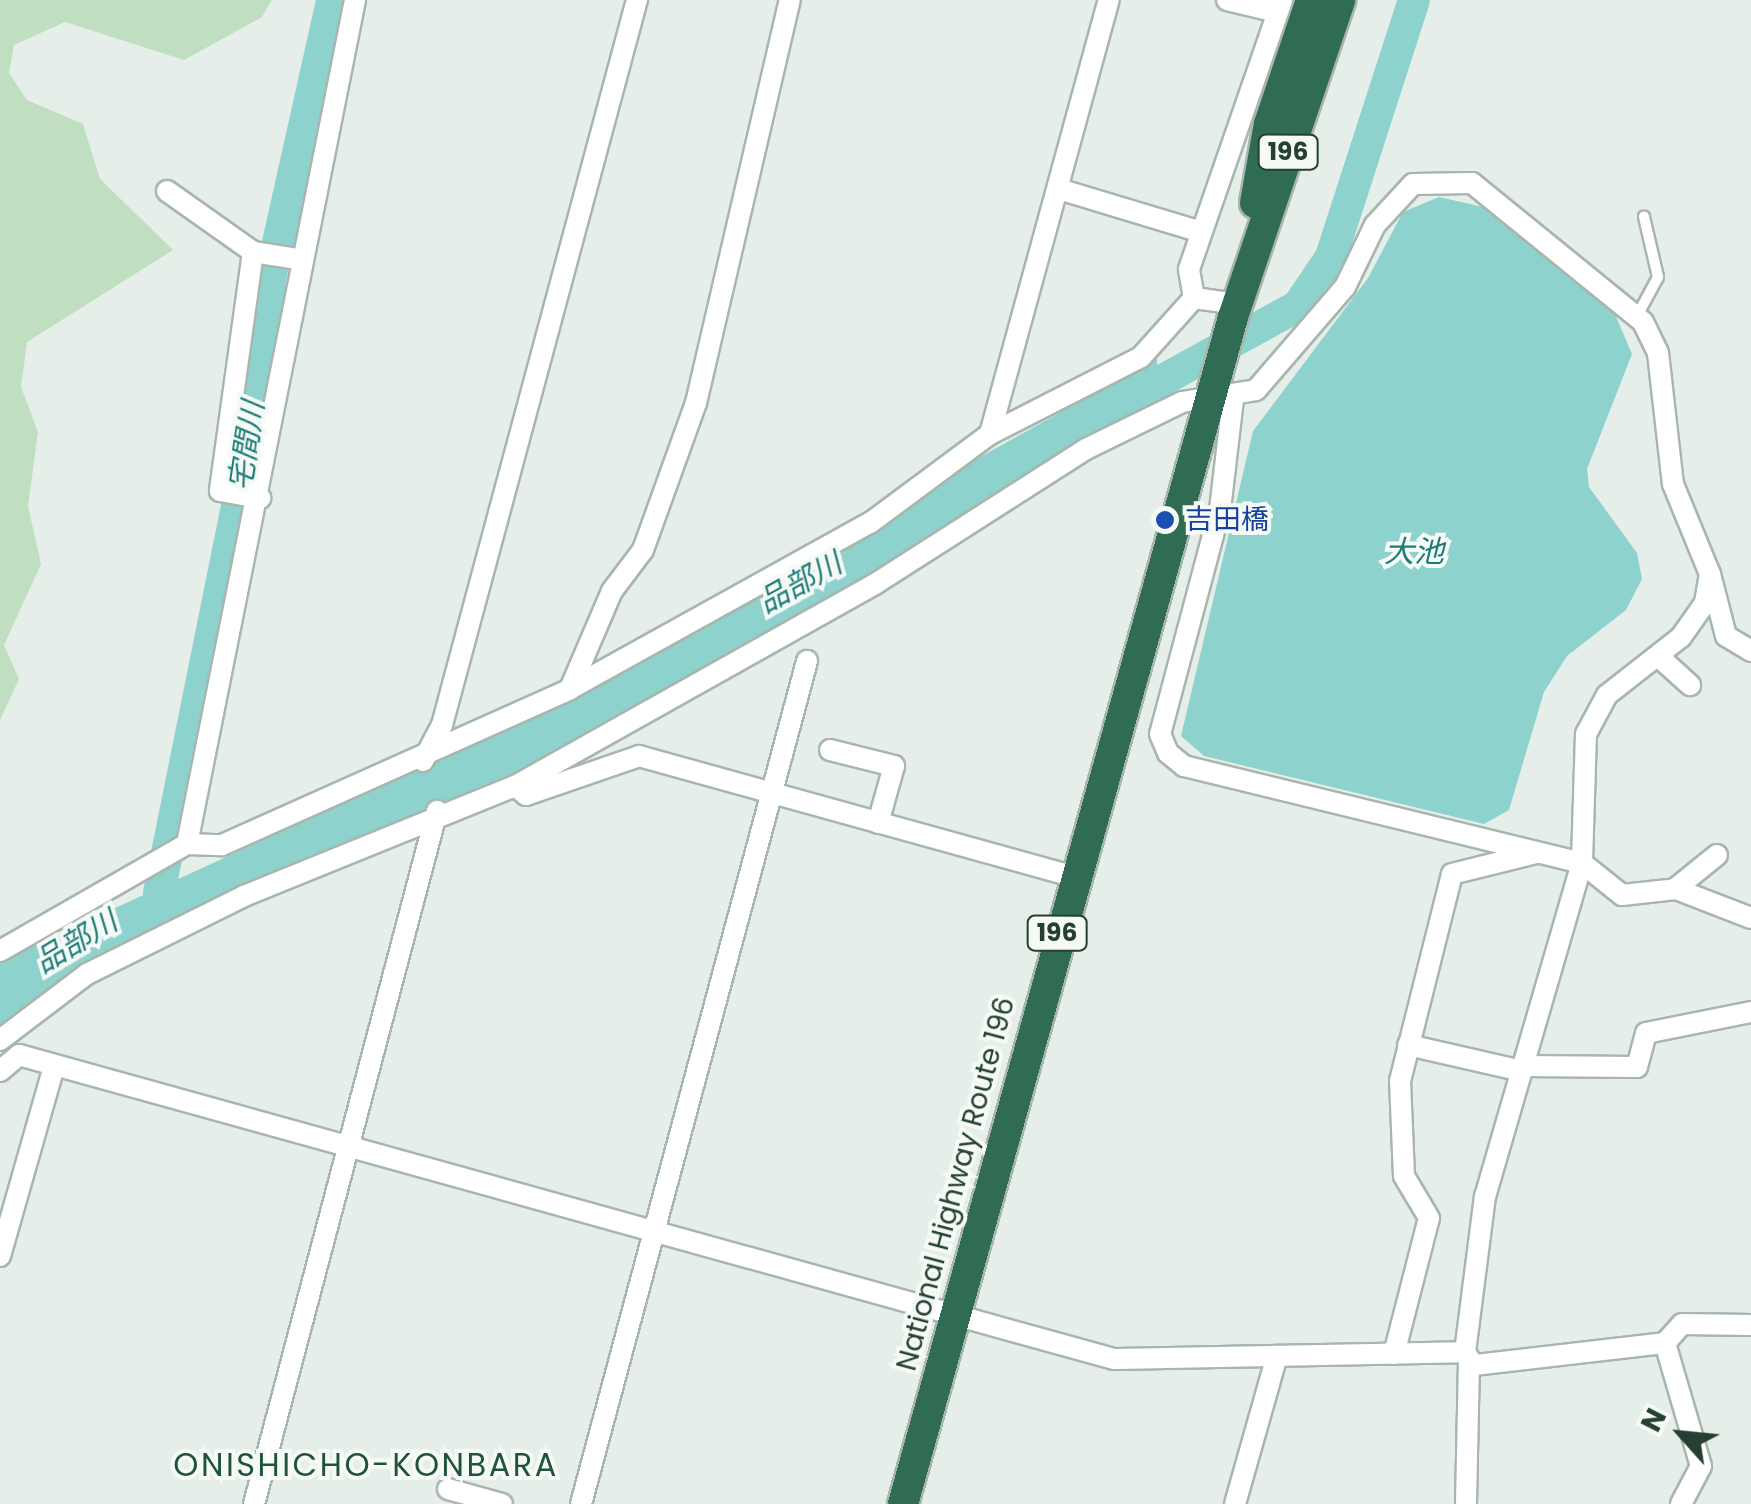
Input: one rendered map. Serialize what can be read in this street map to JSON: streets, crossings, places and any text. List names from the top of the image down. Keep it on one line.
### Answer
{"streets":{"highway":["196","National Highway Route 196"]},"districts":["ONISHICHO-KONBARA"],"water":["宅間川","大池","品部川"],"places":["吉田橋"],"north":"top left"}
